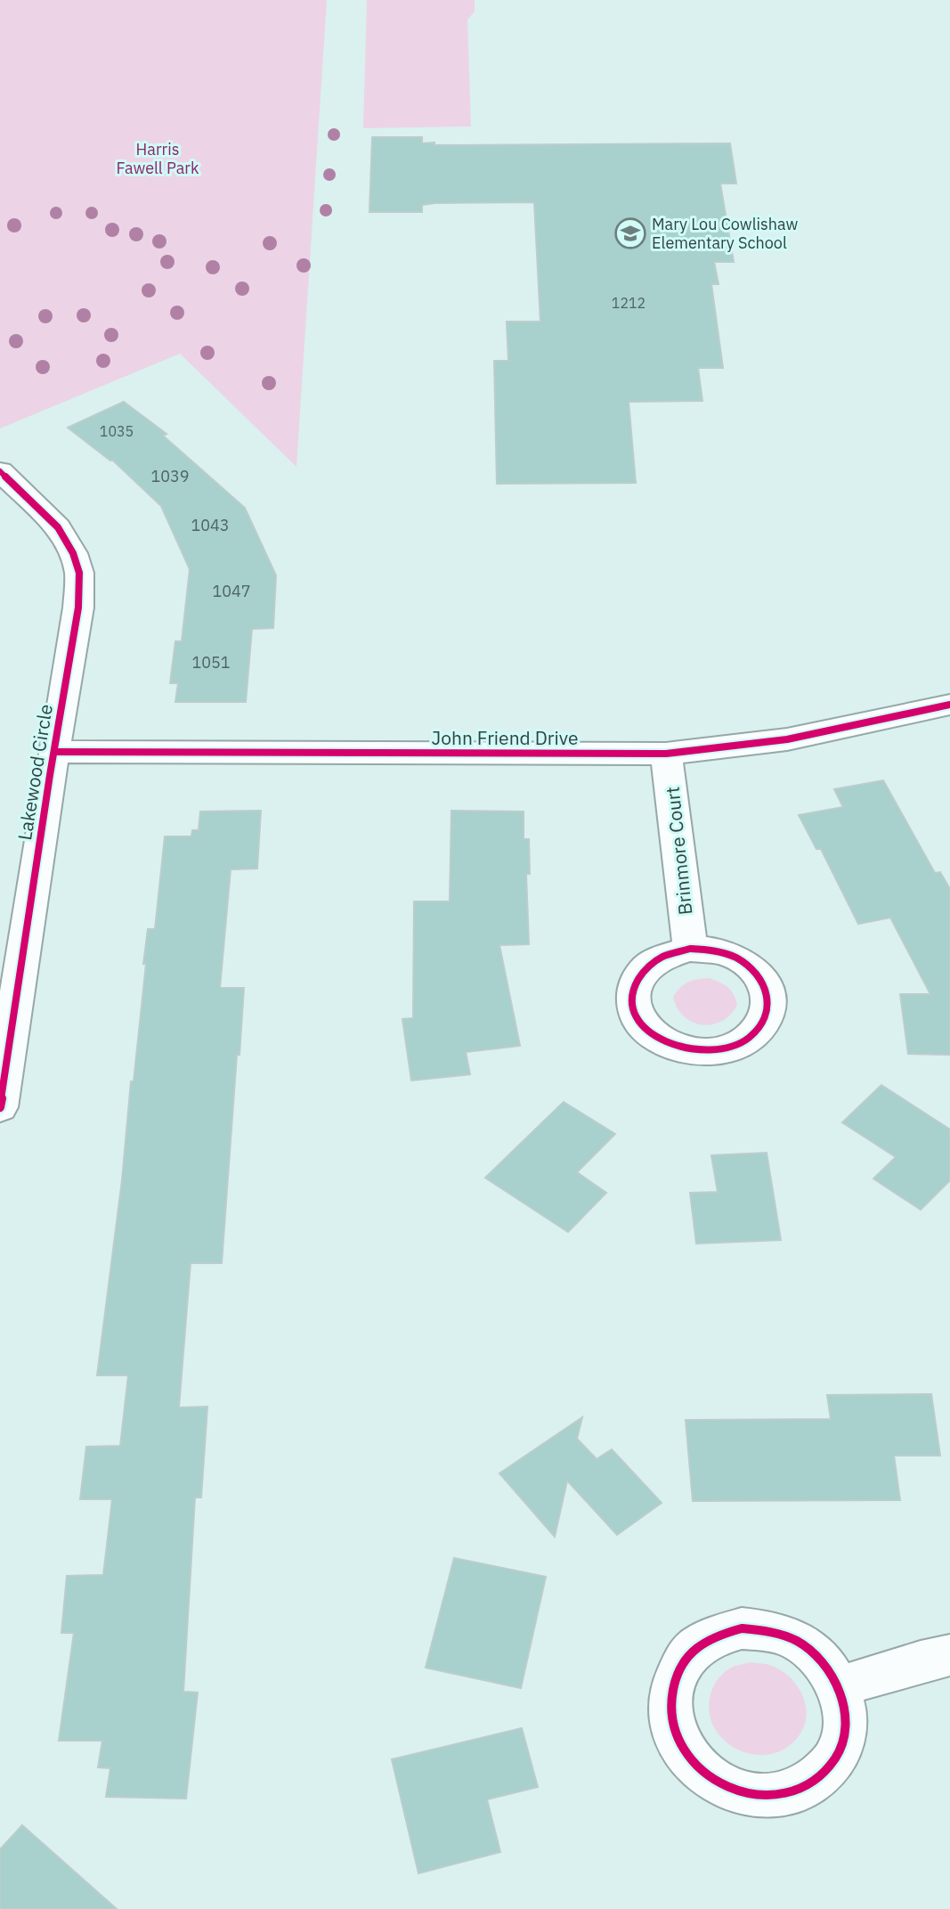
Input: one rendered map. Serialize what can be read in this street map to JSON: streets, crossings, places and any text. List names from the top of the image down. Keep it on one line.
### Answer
{"streets":{"street":["John Friend Drive","Lakewood Circle","Brinmore Court"]},"crossings":[["John Friend Drive","Lakewood Circle"],["John Friend Drive","Brinmore Court"]],"parks":["Harris Fawell Park"],"places":{"school or university":["Mary Lou Cowlishaw Elementary School"]},"house_numbers":["1212","1035","1039","1043","1047","1051"]}
